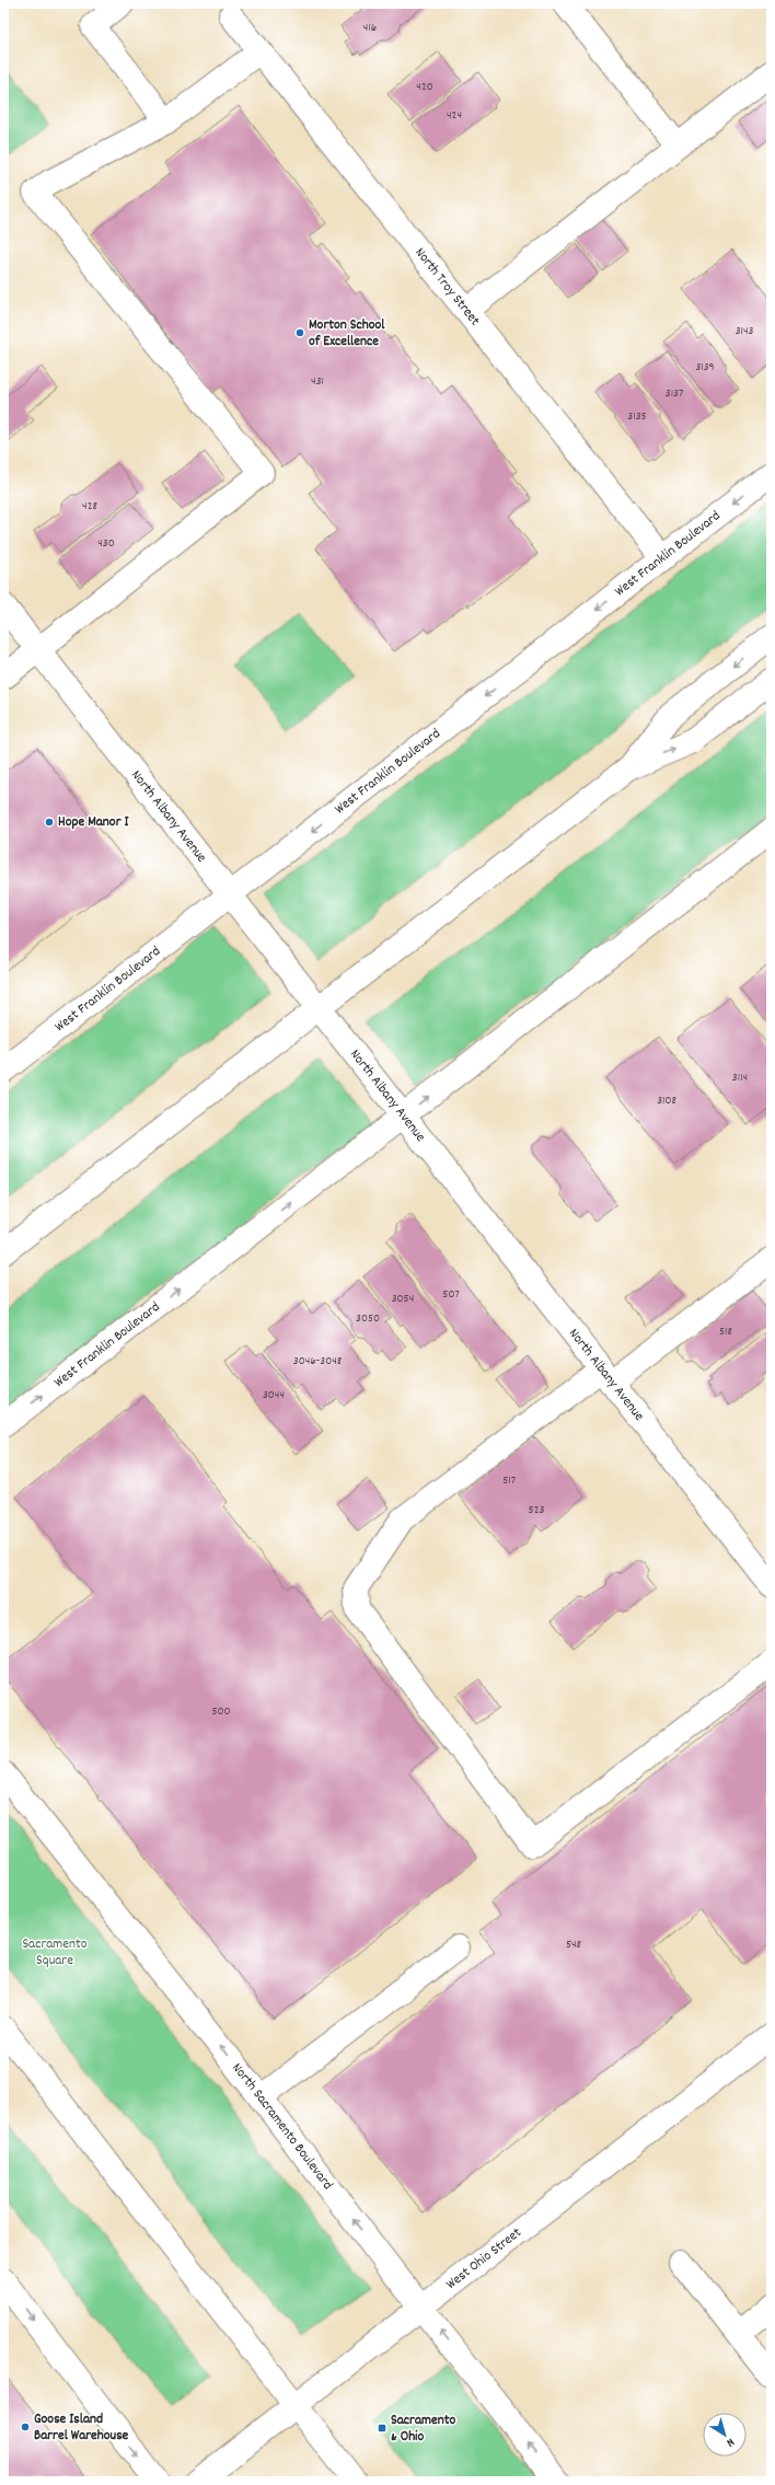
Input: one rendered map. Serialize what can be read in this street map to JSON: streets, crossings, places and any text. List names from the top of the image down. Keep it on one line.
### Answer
{"streets":{"street":["North Troy Street","West Franklin Boulevard","North Albany Avenue","North Sacramento Boulevard","West Ohio Street"]},"crossings":[["North Troy Street","West Franklin Boulevard"],["West Franklin Boulevard","North Albany Avenue"],["North Sacramento Boulevard","West Ohio Street"]],"parks":["Sacramento Square"],"places":{"other":["Morton School of Excellence","Hope Manor I","Goose Island Barrel Warehouse"],"transit":["Sacramento & Ohio"]},"house_numbers":["416","420","424","3143","3139","431","3137","3135","428","430","3114","3108","507","3054","3050","518","3046-3048","3044","517","523","500","548"],"north":"bottom right"}
